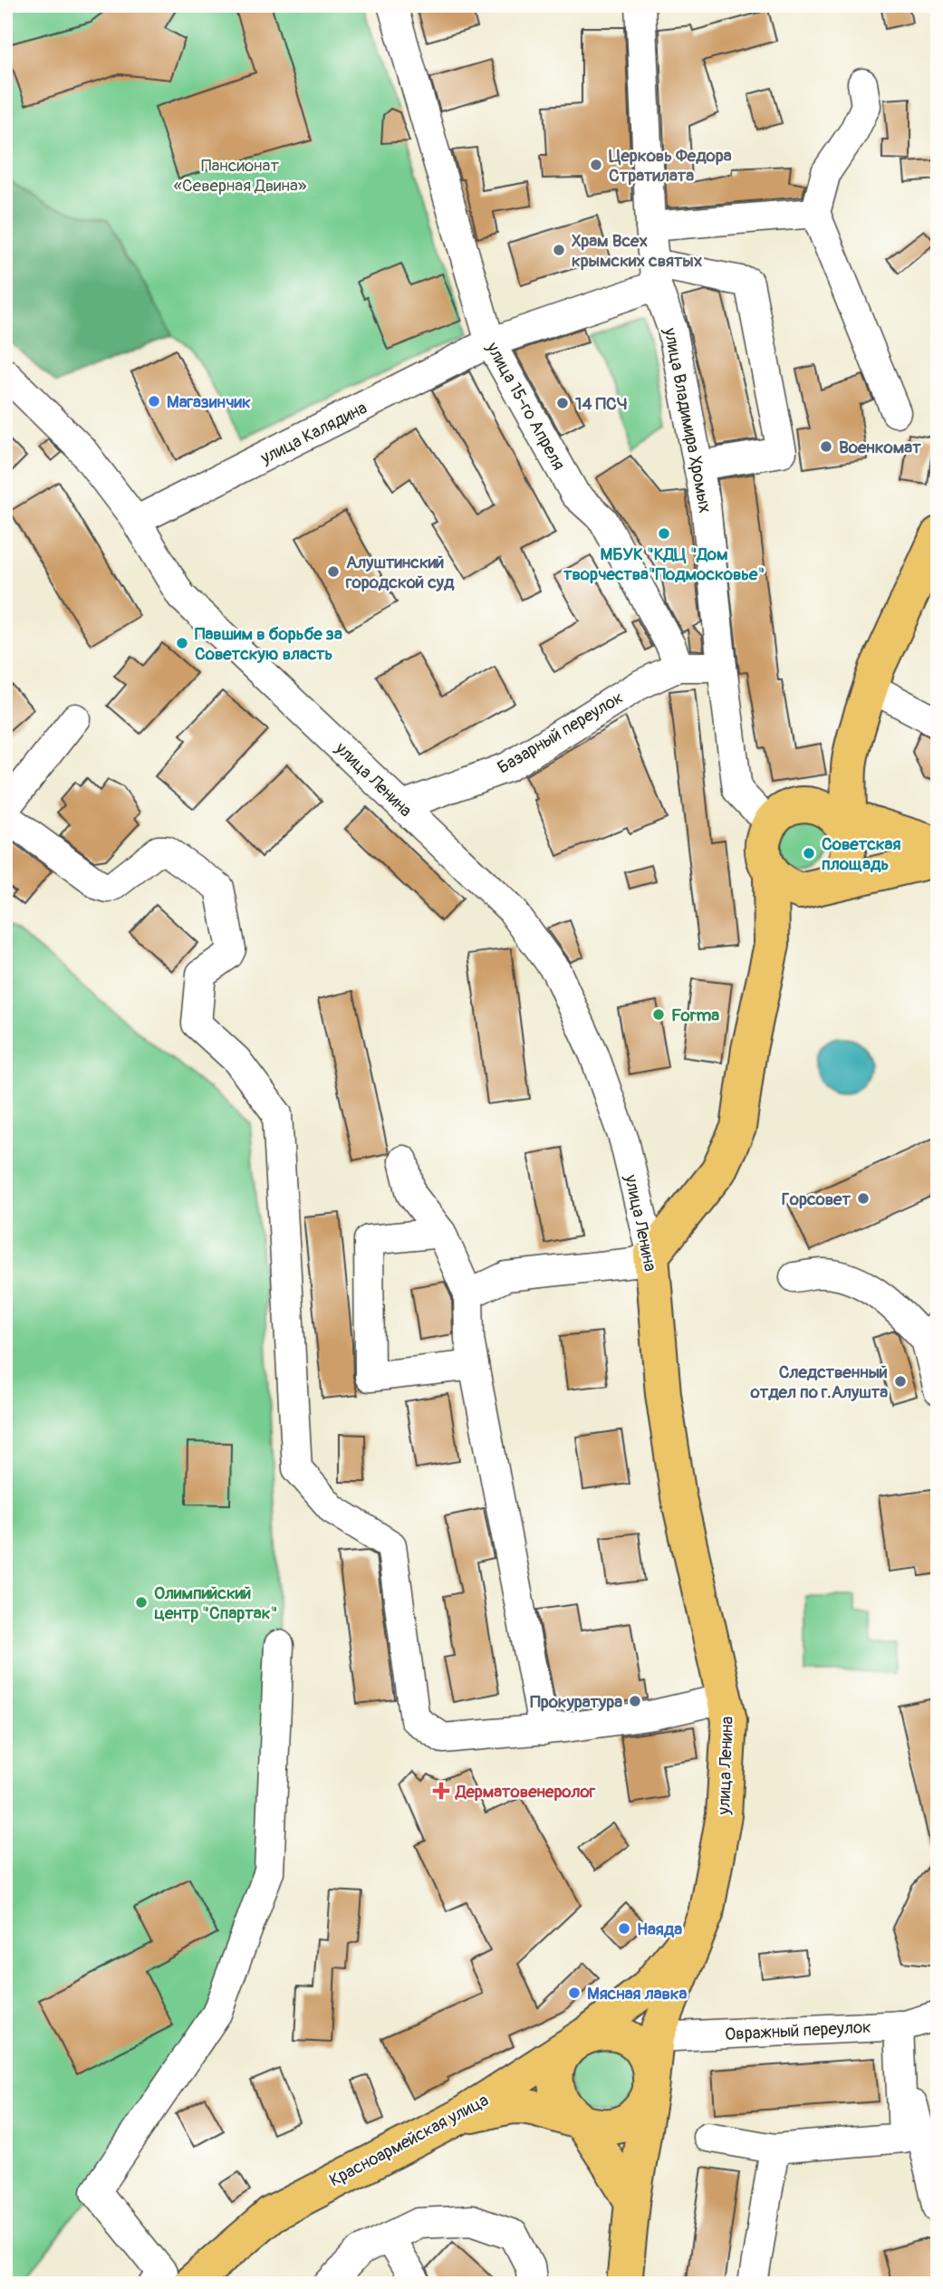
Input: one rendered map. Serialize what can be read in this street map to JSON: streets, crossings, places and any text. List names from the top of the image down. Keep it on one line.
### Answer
{"streets":{"main road":["улица Ленина","Красноармейская улица"],"street":["улица 15-го Апреля","улица Владимира Хромых","улица Калядина","Базарный переулок","Овражный переулок"]},"crossings":[["улица 15-го Апреля","улица Калядина"],["улица 15-го Апреля","Базарный переулок"],["улица Владимира Хромых","улица Калядина"],["улица Калядина","улица Ленина"],["Базарный переулок","улица Ленина"],["улица Ленина","Овражный переулок"],["улица Ленина","Красноармейская улица"]],"parks":["Пансионат «Северная Двина»"],"places":{"other":["Церковь Федора Стратилата","Храм Всех крымских святых","Магазинчик","14 ПСЧ","Военкомат","МБУК \"КДЦ \"Дом творчества\"Подмосковье\"","Алуштинский городской суд","Павшим в борьбе за Советскую власть","Советская площадь","Forma","Горсовет","Следственный отдел по г.Алушта","Олимпийский центр \"Спартак\"","Прокуратура","Наяда","Мясная лавка"],"health":["Дерматовенеролог"]}}
